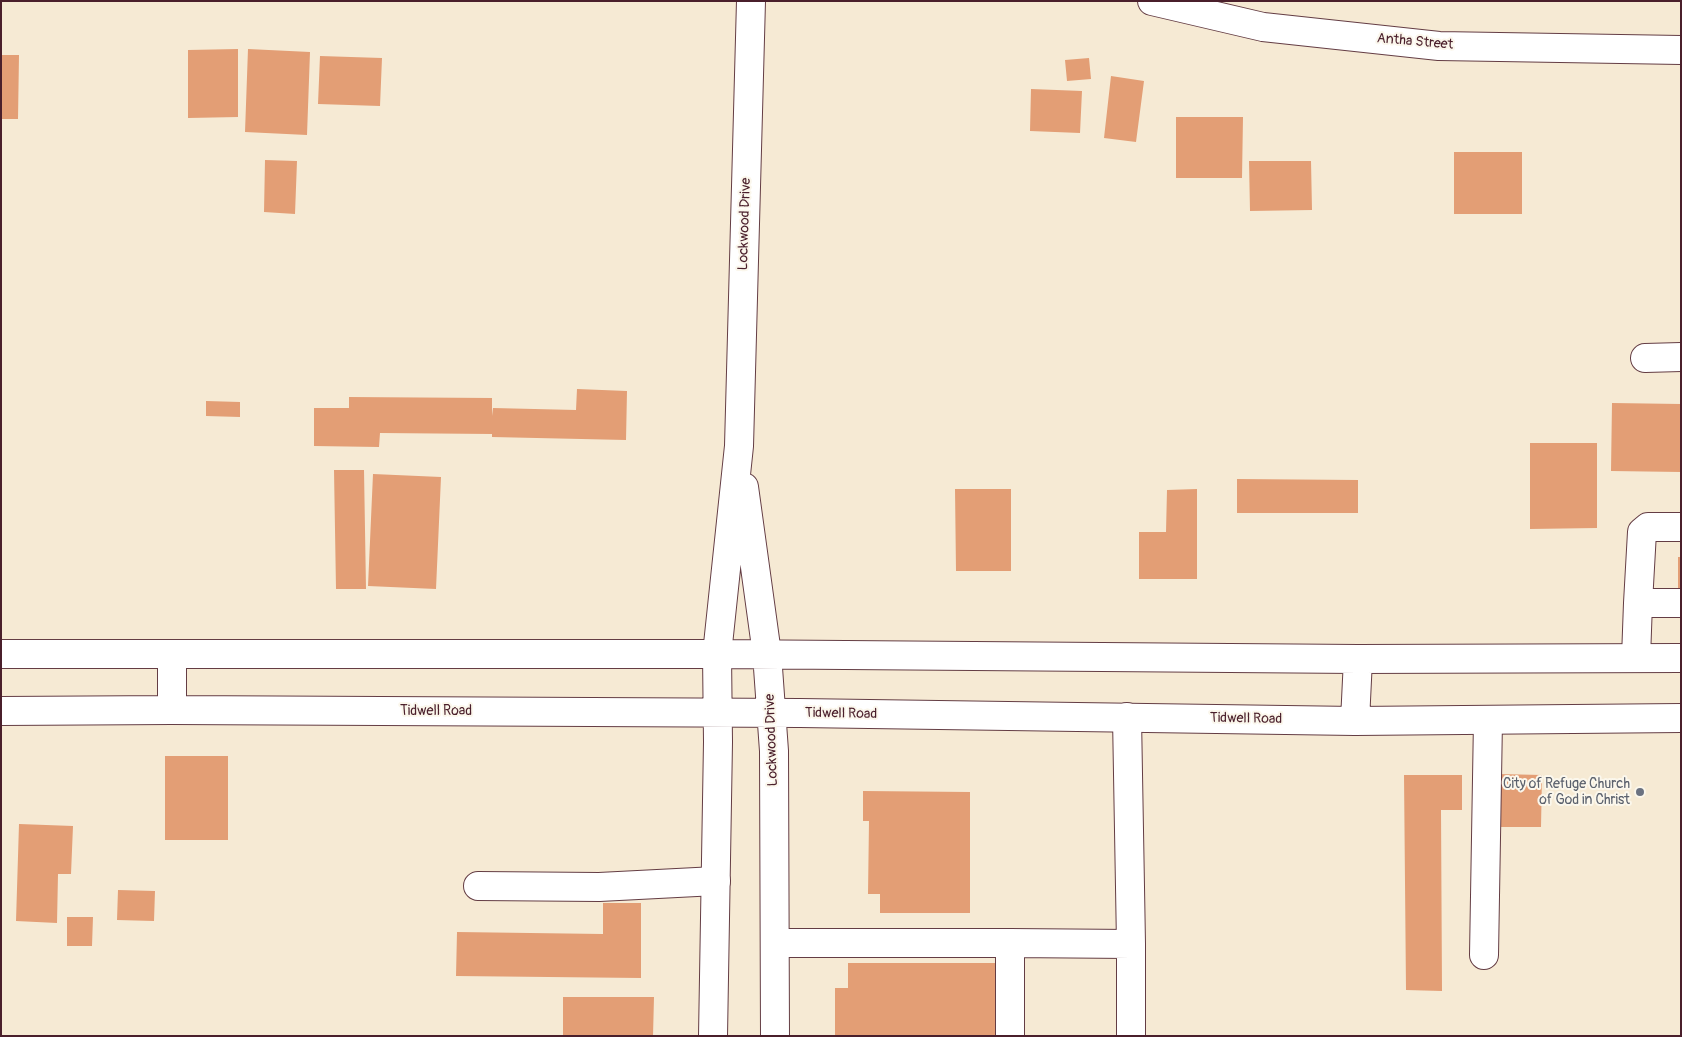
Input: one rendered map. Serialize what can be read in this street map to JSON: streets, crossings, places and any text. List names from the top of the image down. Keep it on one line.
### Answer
{"streets":{"main road":["Antha Street","Lockwood Drive","Tidwell Road"]},"crossings":[["Lockwood Drive","Tidwell Road"]],"places":["City of Refuge Church of God in Christ"]}
